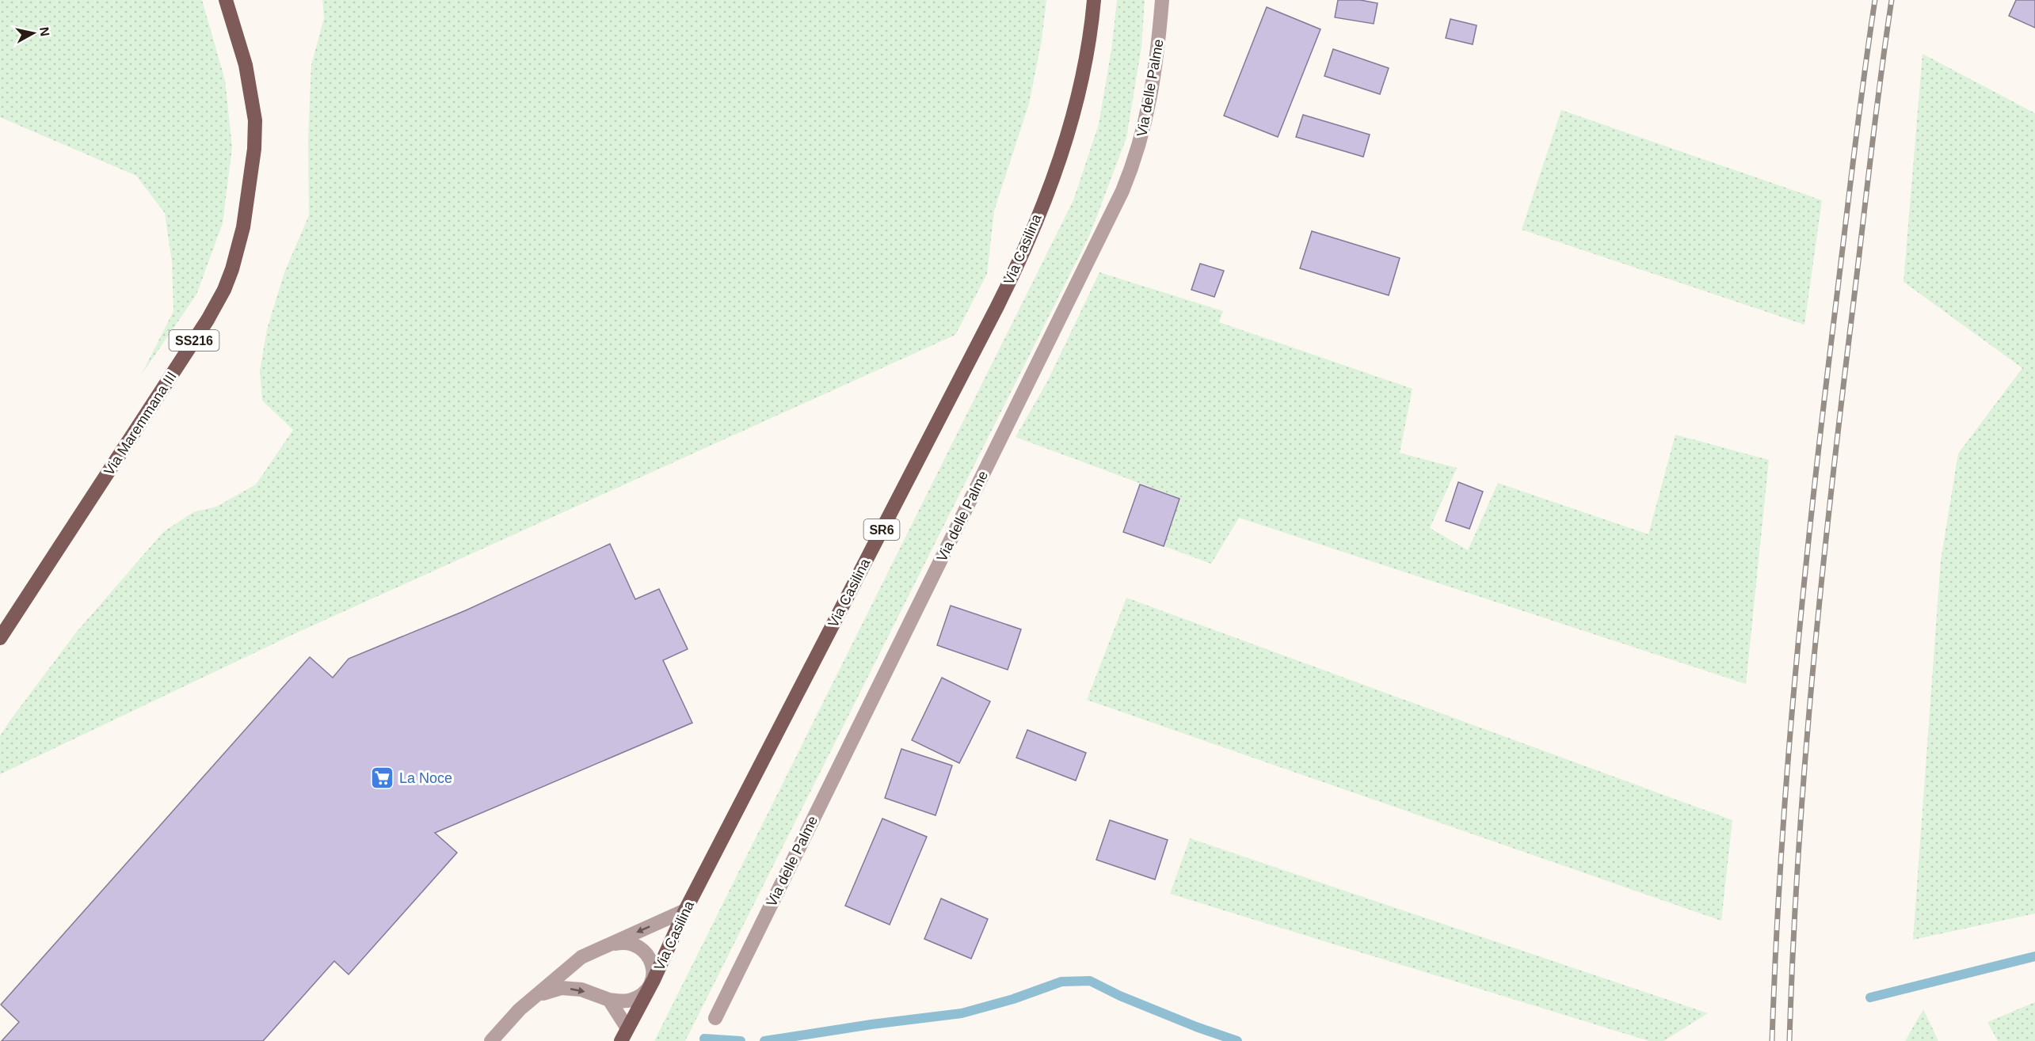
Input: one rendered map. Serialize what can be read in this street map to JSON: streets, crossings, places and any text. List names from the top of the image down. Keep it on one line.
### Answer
{"streets":{"main road":["Via Casilina","SS216","Via Maremmana III","SR6"],"street":["Via delle Palme"]},"places":{"supermarket":["La Noce"]},"north":"right"}
